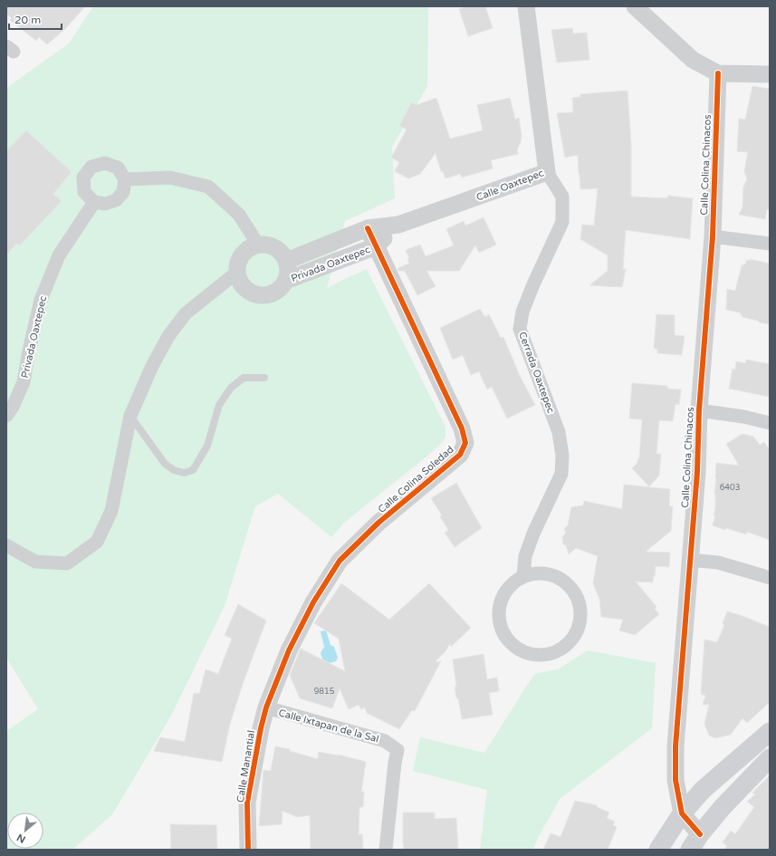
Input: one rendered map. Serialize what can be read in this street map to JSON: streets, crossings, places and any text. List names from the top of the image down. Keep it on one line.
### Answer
{"streets":{"street":["Calle Colina Chinacos","Calle Oaxtepec","Privada Oaxtepec","Cerrada Oaxtepec","Calle Colina Soledad","Calle Ixtapan de la Sal","Calle Manantial"]},"crossings":[["Calle Oaxtepec","Privada Oaxtepec"],["Calle Oaxtepec","Cerrada Oaxtepec"],["Calle Oaxtepec","Calle Colina Soledad"],["Privada Oaxtepec","Calle Colina Soledad"],["Calle Colina Soledad","Calle Ixtapan de la Sal"],["Calle Colina Soledad","Calle Manantial"],["Calle Ixtapan de la Sal","Calle Manantial"]],"house_numbers":["6403","9815"],"scale_bar":"20 m","north":"bottom left"}
